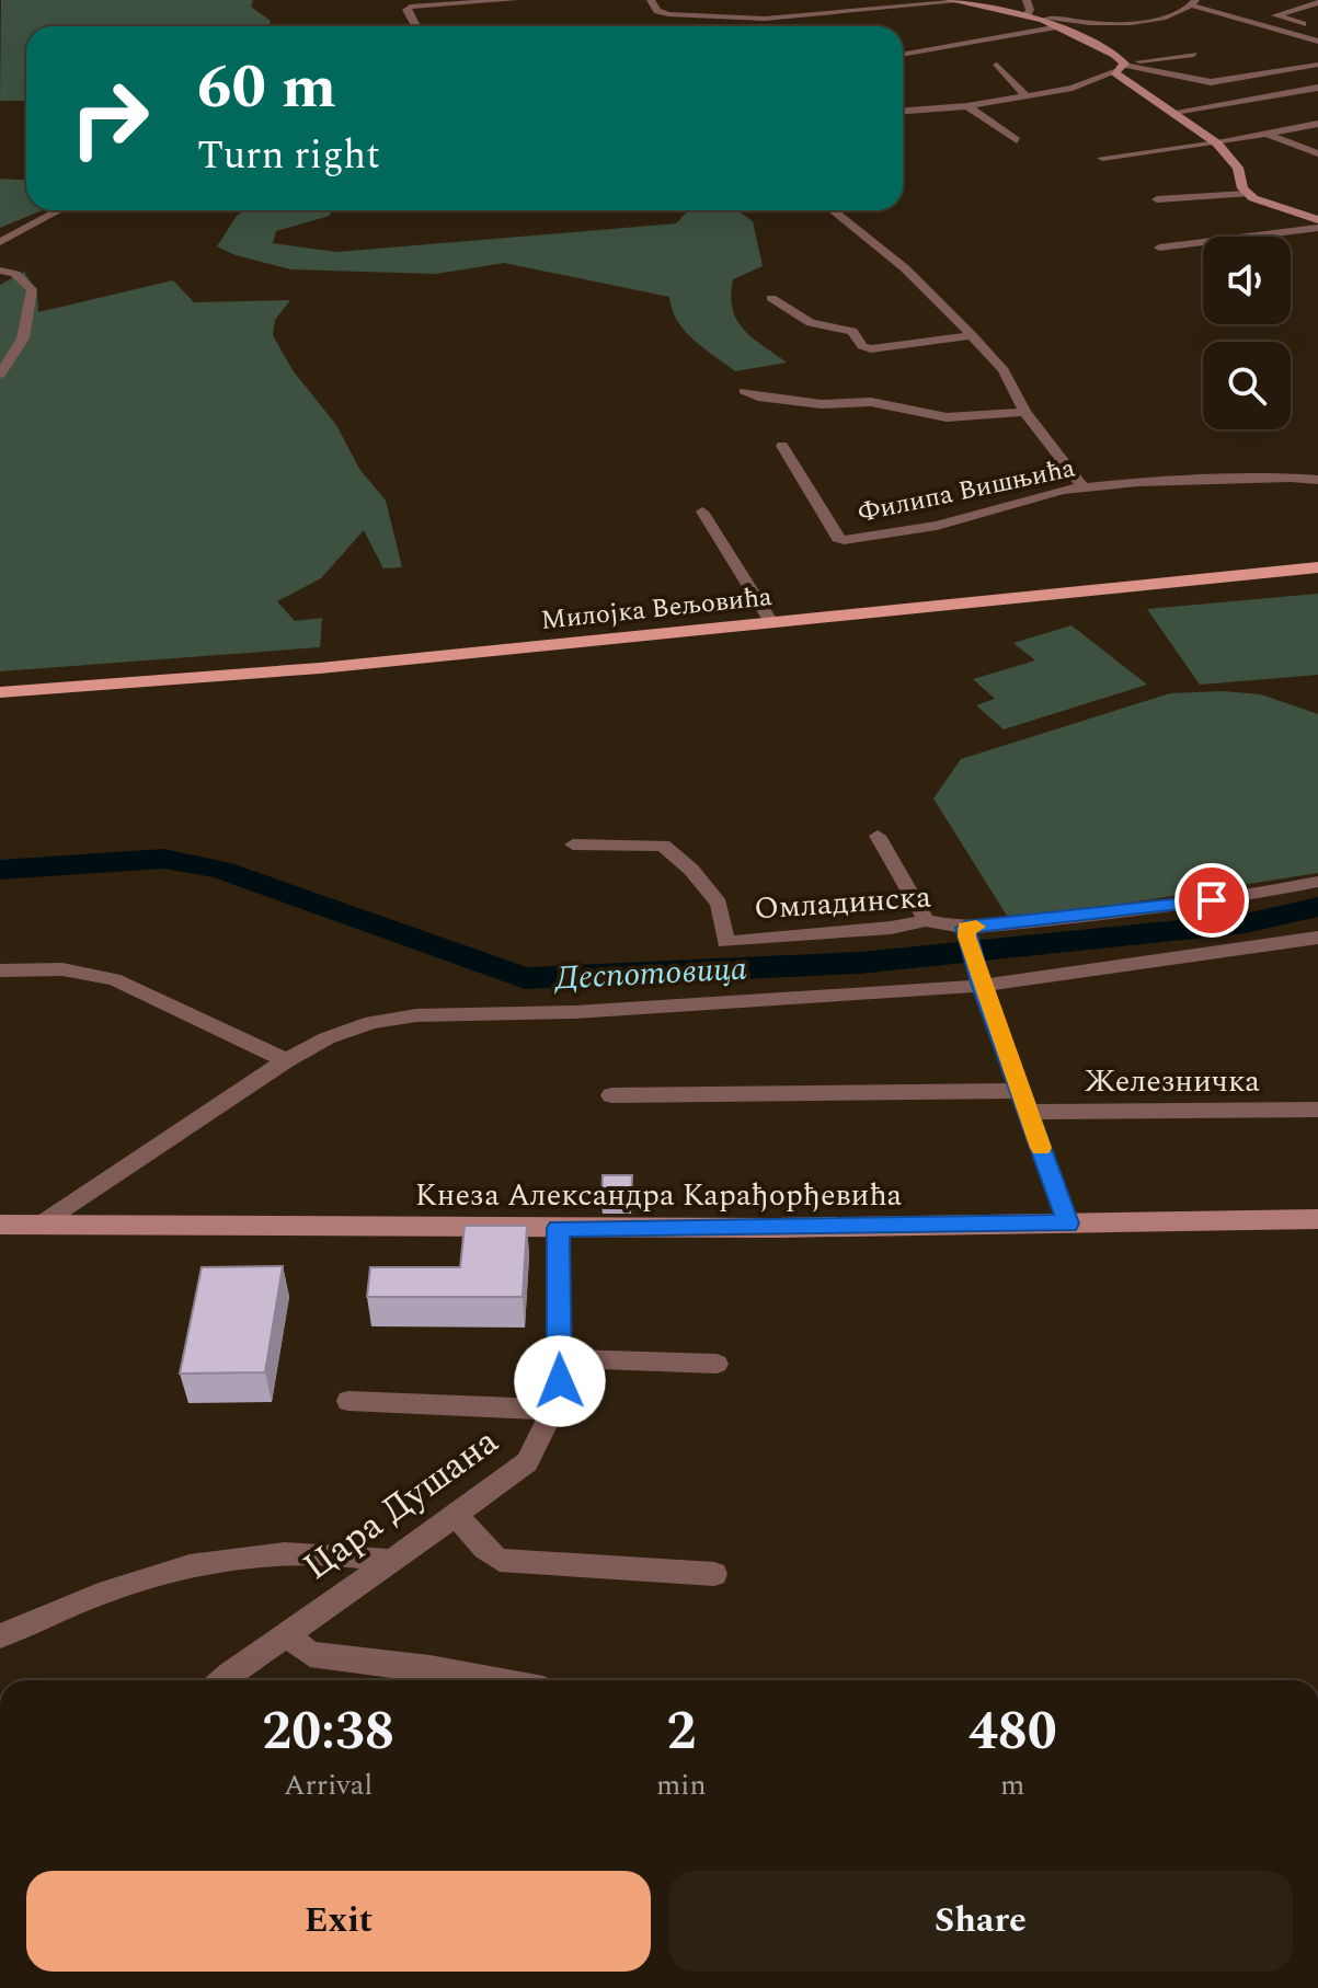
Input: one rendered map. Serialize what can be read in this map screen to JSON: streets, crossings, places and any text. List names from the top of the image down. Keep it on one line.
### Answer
{"streets":{"main road":["Милојка Вељовића"],"street":["Филипа Вишњића","Омладинска","Железничка","Кнеза Александра Карађорђевића","Цара Душана"]},"crossings":[["Омладинска","Железничка"],["Омладинска","Кнеза Александра Карађорђевића"],["Кнеза Александра Карађорђевића","Цара Душана"]],"water":["Деспотовица"],"page":{"turn":["60 m","Turn right"],"eta":["20:38","Arrival","2","min","480","m"],"buttons":["Exit","Share"]}}
